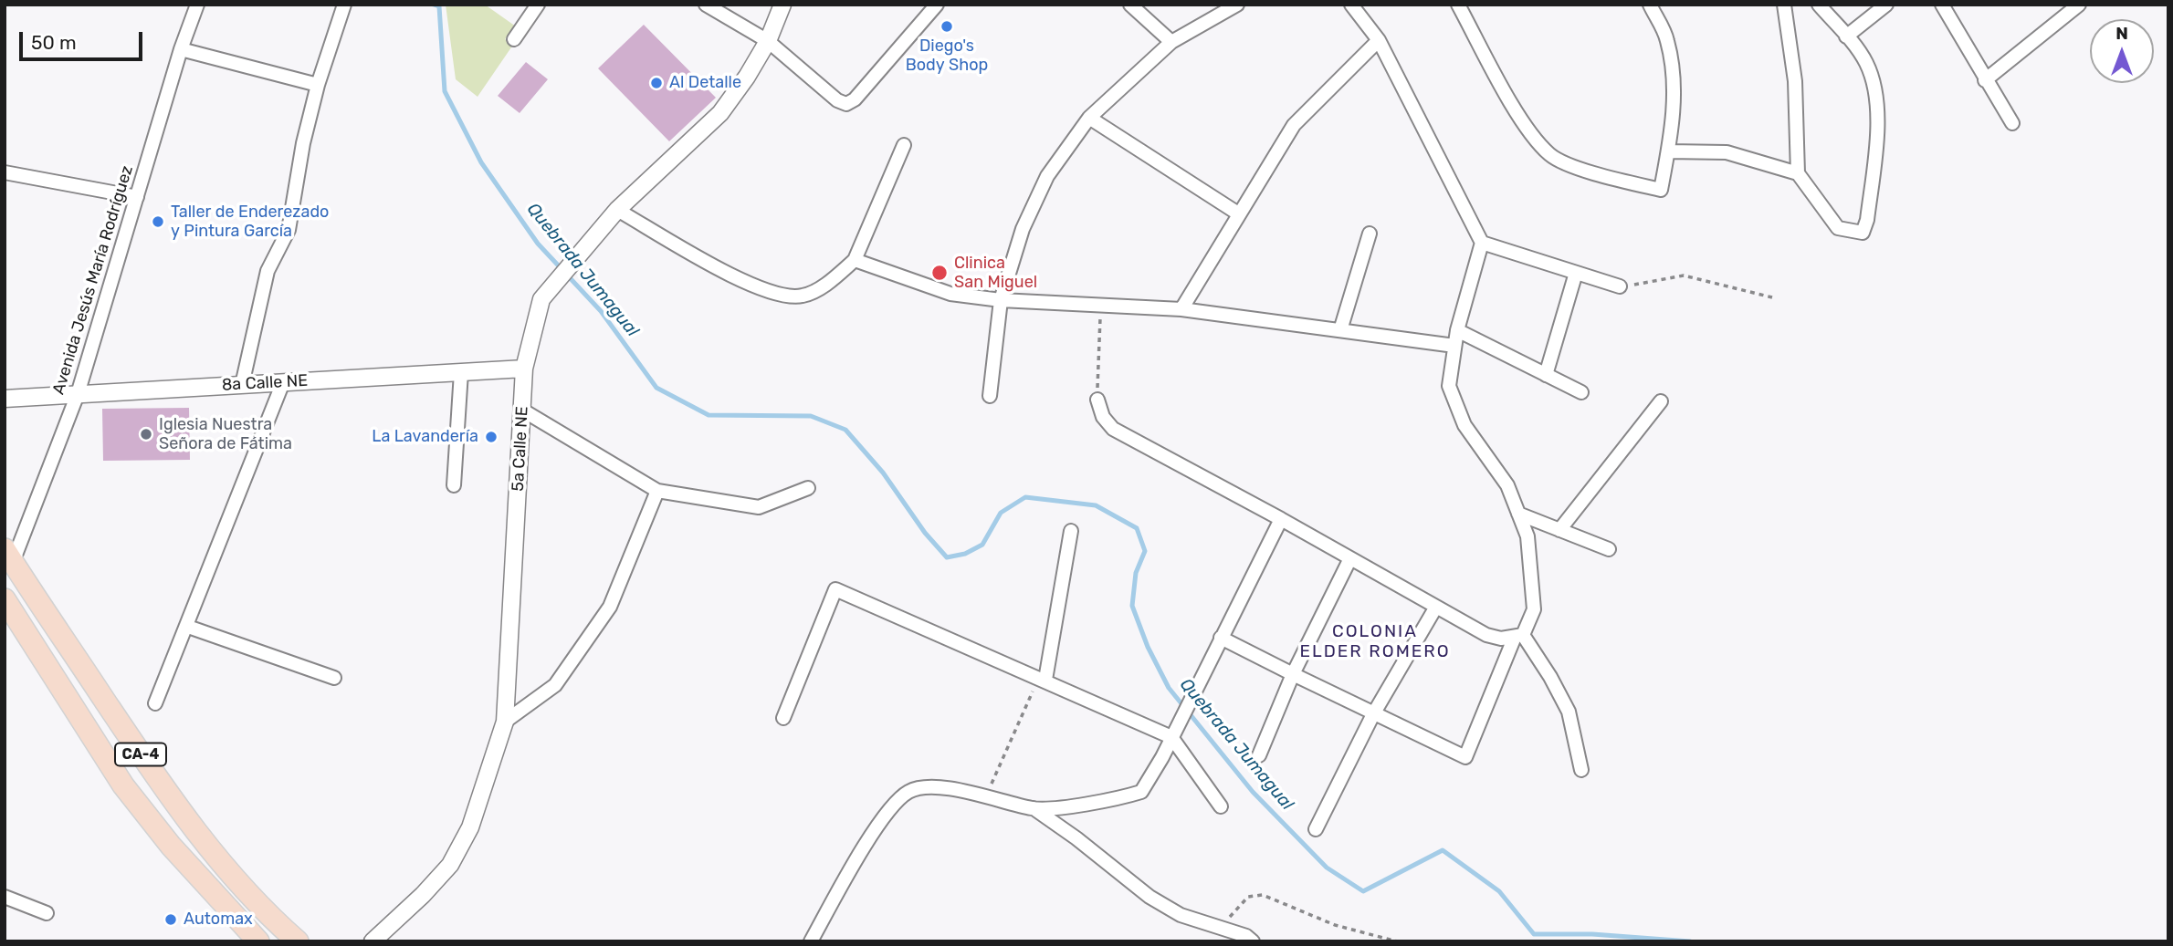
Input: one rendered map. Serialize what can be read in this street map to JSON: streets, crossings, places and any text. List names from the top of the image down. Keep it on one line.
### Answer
{"streets":{"main road":["CA-4"],"street":["Avenida Jesús María Rodríguez","8a Calle NE","5a Calle NE"]},"crossings":[["Avenida Jesús María Rodríguez","8a Calle NE"],["Avenida Jesús María Rodríguez","CA-4"],["8a Calle NE","5a Calle NE"]],"districts":["COLONIA ELDER ROMERO"],"water":["Quebrada Jumagual"],"places":["Diego's Body Shop","Al Detalle","Taller de Enderezado y Pintura García","Clinica San Miguel","Iglesia Nuestra Señora de Fátima","La Lavandería","Automax"],"scale_bar":"50 m","north":"top"}
